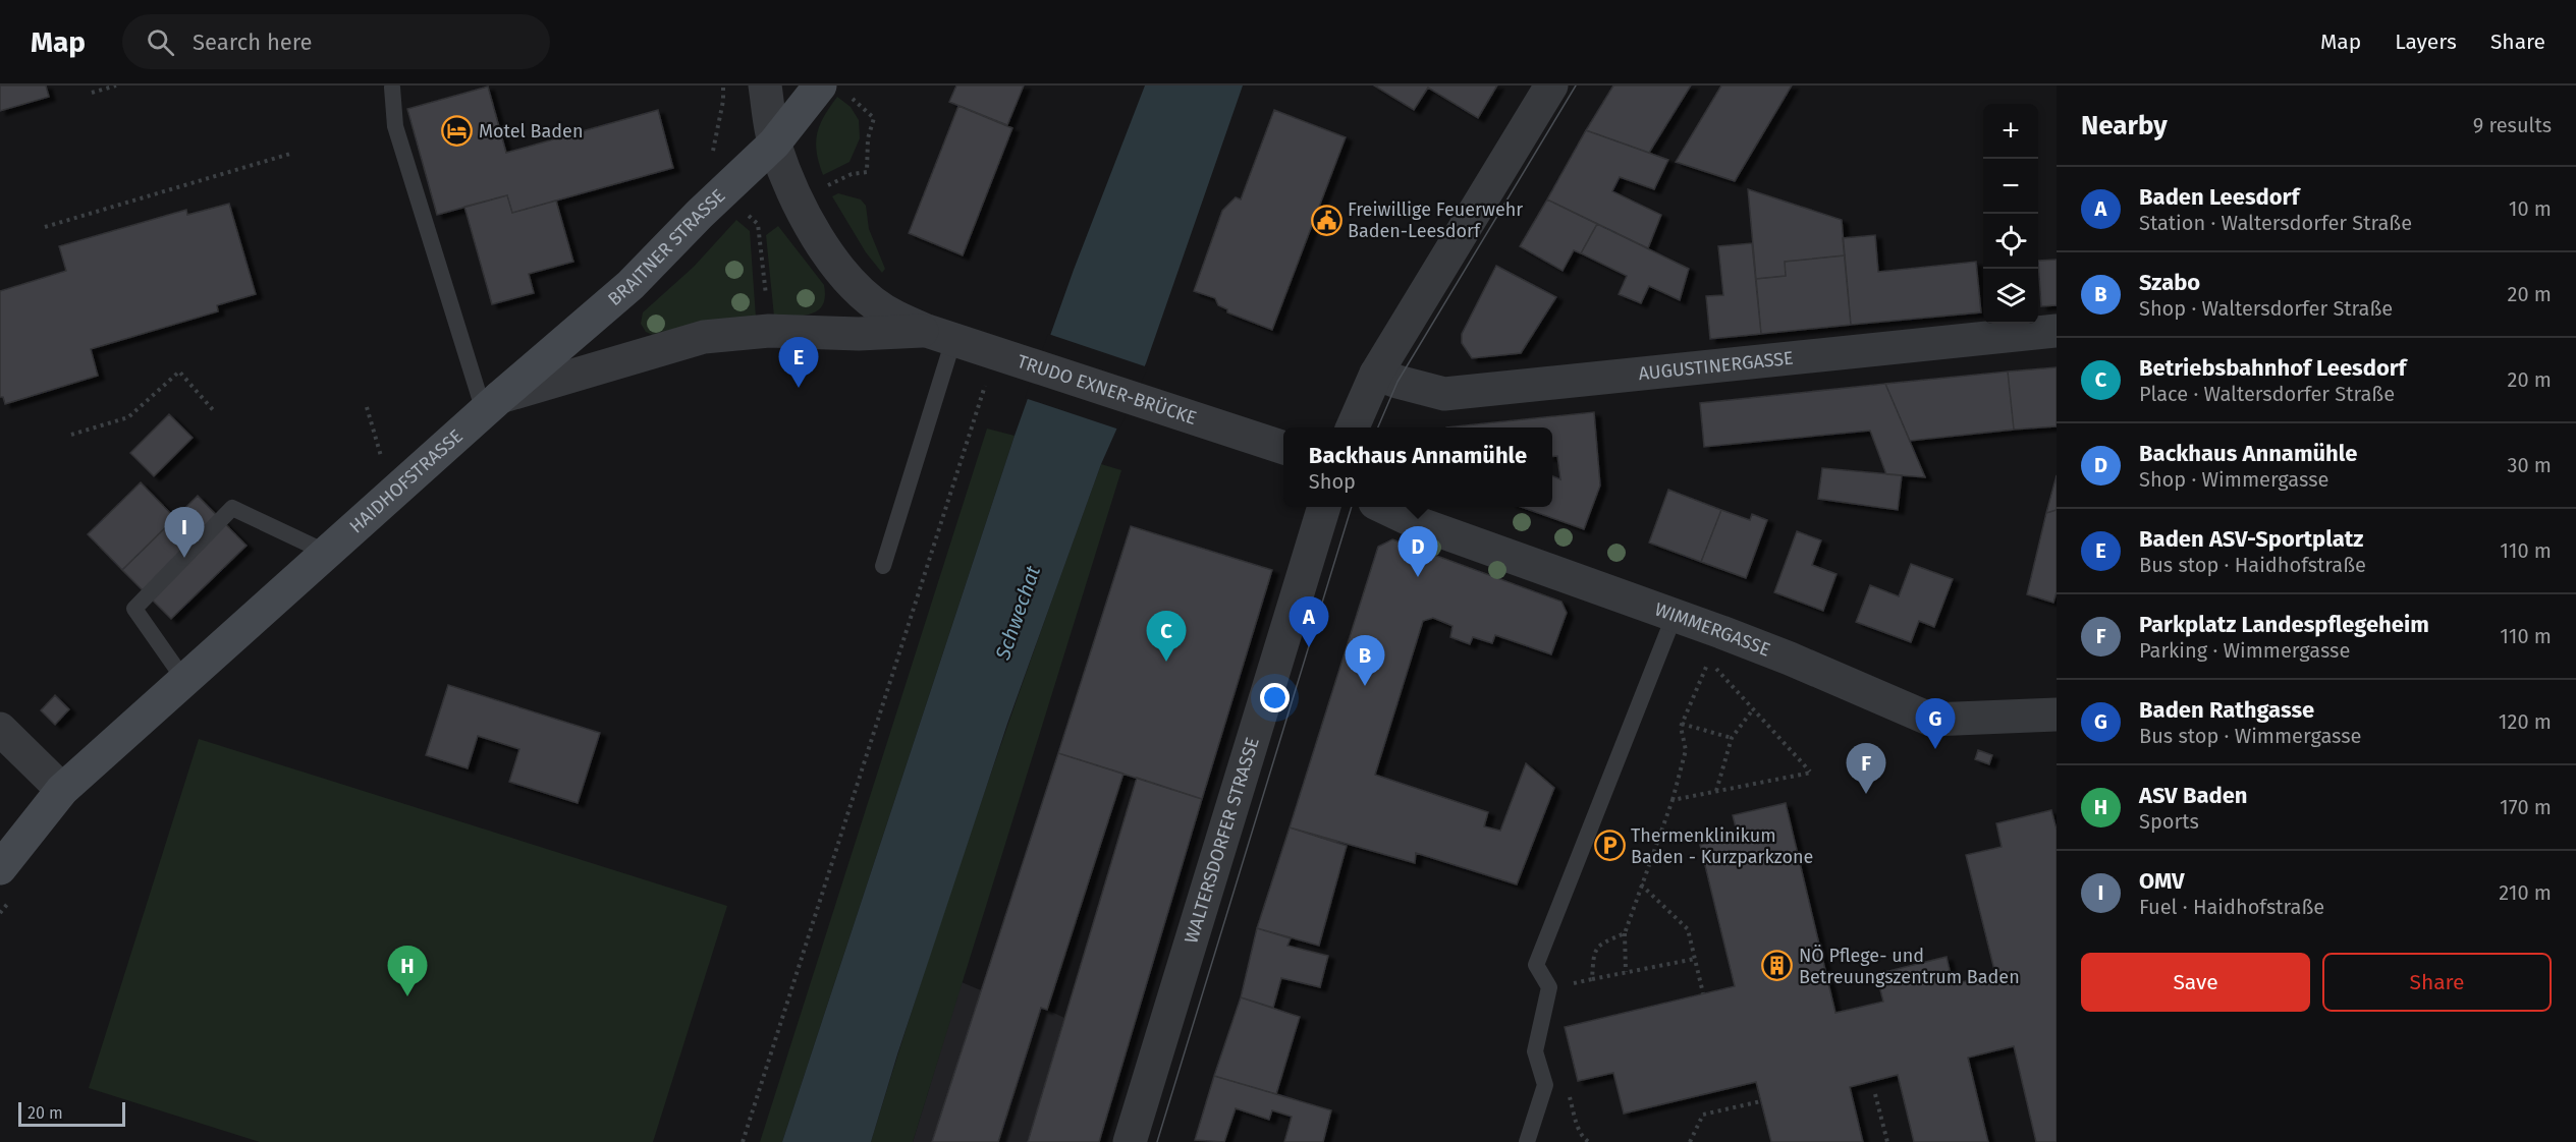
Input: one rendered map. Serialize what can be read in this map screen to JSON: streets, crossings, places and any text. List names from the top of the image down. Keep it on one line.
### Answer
{"streets":{"main road":["BRAITNER STRASSE","HAIDHOFSTRASSE"],"street":["AUGUSTINERGASSE","TRUDO EXNER-BRÜCKE","WIMMERGASSE","WALTERSDORFER STRASSE"]},"crossings":[["BRAITNER STRASSE","HAIDHOFSTRASSE"],["TRUDO EXNER-BRÜCKE","HAIDHOFSTRASSE"]],"water":["Schwechat"],"places":{"hotel":["Motel Baden"],"public building":["Freiwillige Feuerwehr Baden-Leesdorf"],"parking":["Thermenklinikum Baden - Kurzparkzone"],"building":["NÖ Pflege- und Betreuungszentrum Baden"]},"scale_bar":"20 m","page":{"header":"Map","search":"Search here","nav":["Map","Layers","Share"],"heading":["Nearby","9 results"],"map_buttons":["+","−"],"list":[{"mark":"A","name":"Baden Leesdorf","note":"Station · Waltersdorfer Straße","value":"10 m"},{"mark":"B","name":"Szabo","note":"Shop · Waltersdorfer Straße","value":"20 m"},{"mark":"C","name":"Betriebsbahnhof Leesdorf","note":"Place · Waltersdorfer Straße","value":"20 m"},{"mark":"D","name":"Backhaus Annamühle","note":"Shop · Wimmergasse","value":"30 m"},{"mark":"E","name":"Baden ASV-Sportplatz","note":"Bus stop · Haidhofstraße","value":"110 m"},{"mark":"F","name":"Parkplatz Landespflegeheim","note":"Parking · Wimmergasse","value":"110 m"},{"mark":"G","name":"Baden Rathgasse","note":"Bus stop · Wimmergasse","value":"120 m"},{"mark":"H","name":"ASV Baden","note":"Sports","value":"170 m"},{"mark":"I","name":"OMV","note":"Fuel · Haidhofstraße","value":"210 m"}],"pins":["E","I","D","A","C","B","G","F","H"],"popup":["Backhaus Annamühle","Shop"],"buttons":["Save","Share"],"scale":"20 m"}}
